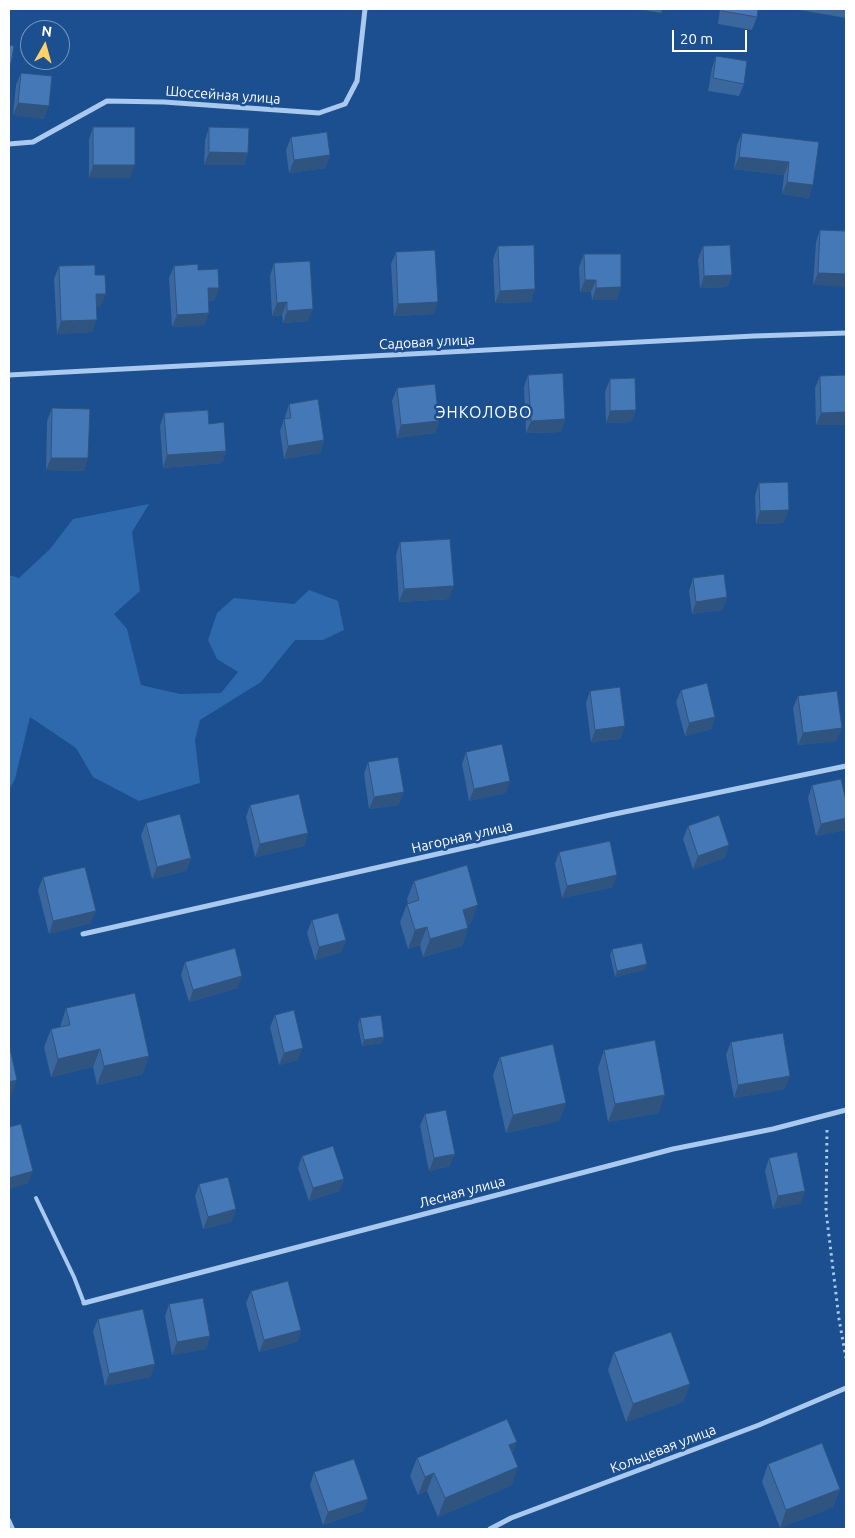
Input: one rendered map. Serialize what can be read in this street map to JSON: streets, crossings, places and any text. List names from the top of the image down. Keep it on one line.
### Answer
{"streets":{"street":["Шоссейная улица","Садовая улица","Нагорная улица","Лесная улица","Кольцевая улица"]},"districts":["ЭНКОЛОВО"],"scale_bar":"20 m","north":"top"}
